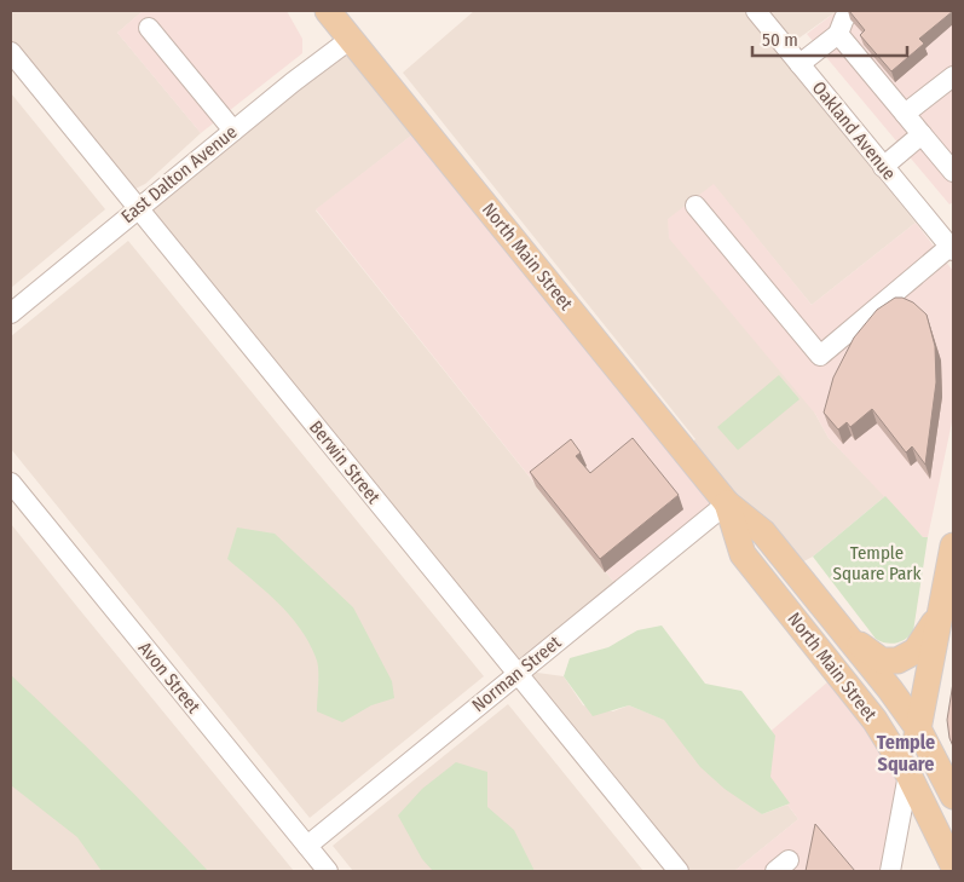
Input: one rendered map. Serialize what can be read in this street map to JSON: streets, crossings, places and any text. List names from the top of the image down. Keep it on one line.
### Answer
{"streets":{"main road":["North Main Street"],"street":["Oakland Avenue","East Dalton Avenue","Berwin Street","Norman Street","Avon Street"]},"crossings":[["East Dalton Avenue","North Main Street"],["East Dalton Avenue","Berwin Street"],["North Main Street","Norman Street"],["Berwin Street","Norman Street"],["Norman Street","Avon Street"]],"districts":["Temple Square"],"parks":["Temple Square Park"],"scale_bar":"50 m"}
